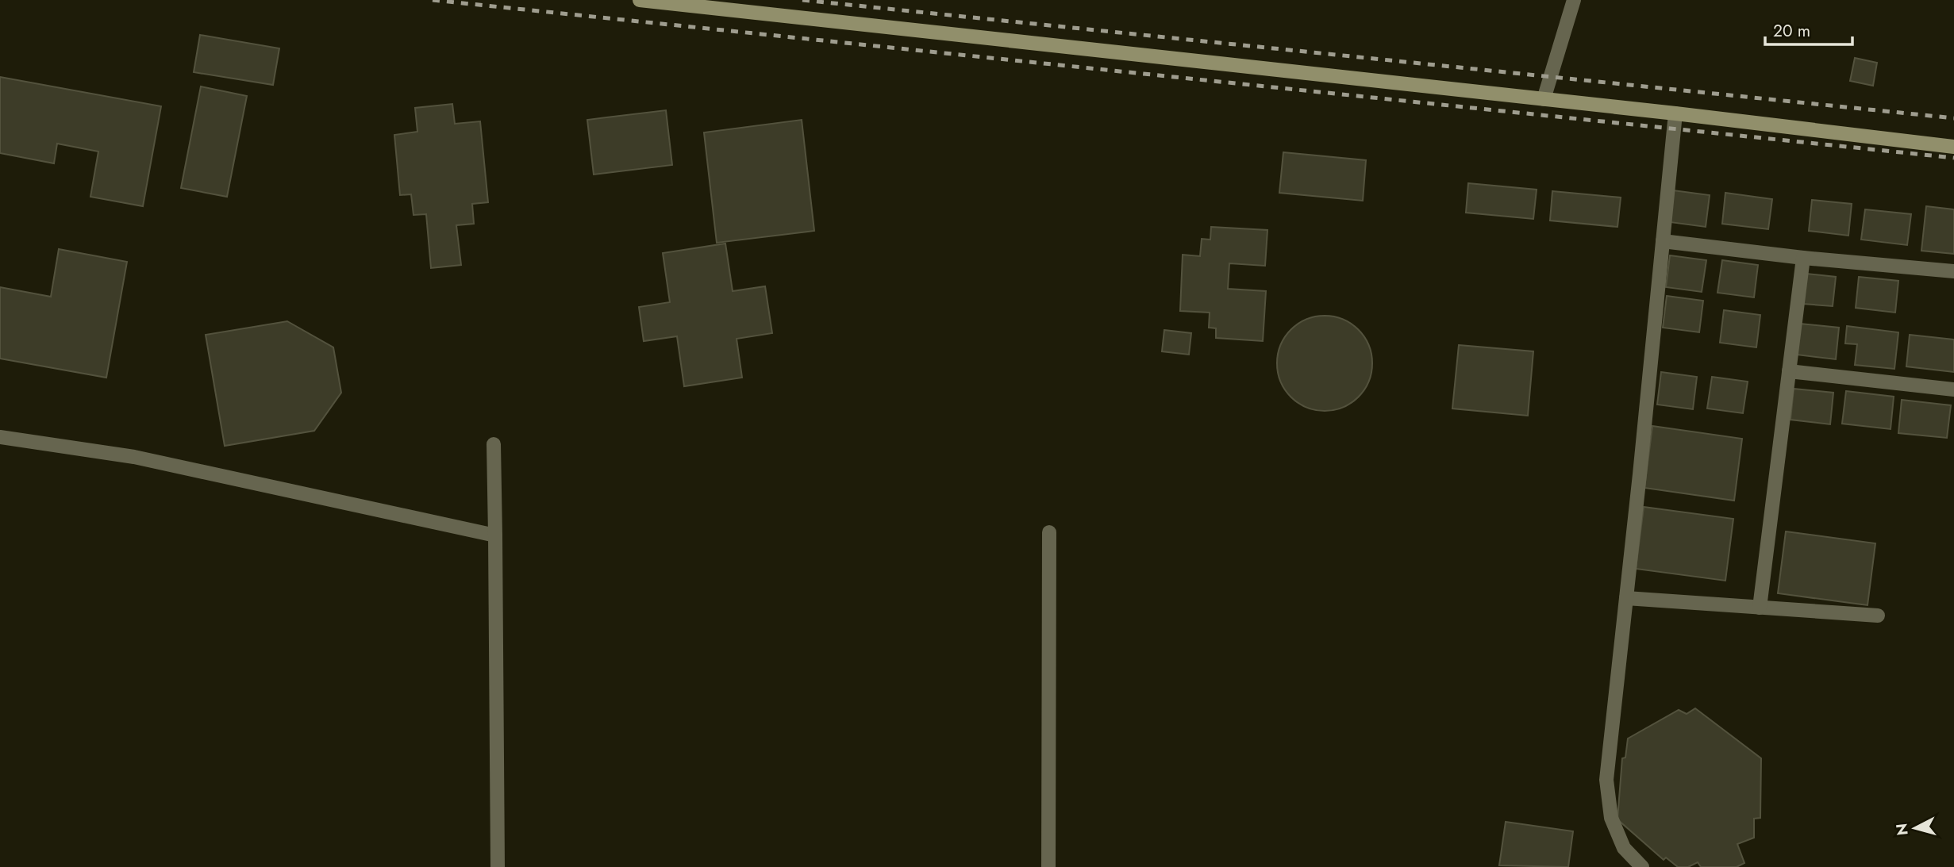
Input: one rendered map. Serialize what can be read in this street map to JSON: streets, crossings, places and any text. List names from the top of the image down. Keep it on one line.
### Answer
{"scale_bar":"20 m","north":"left"}
